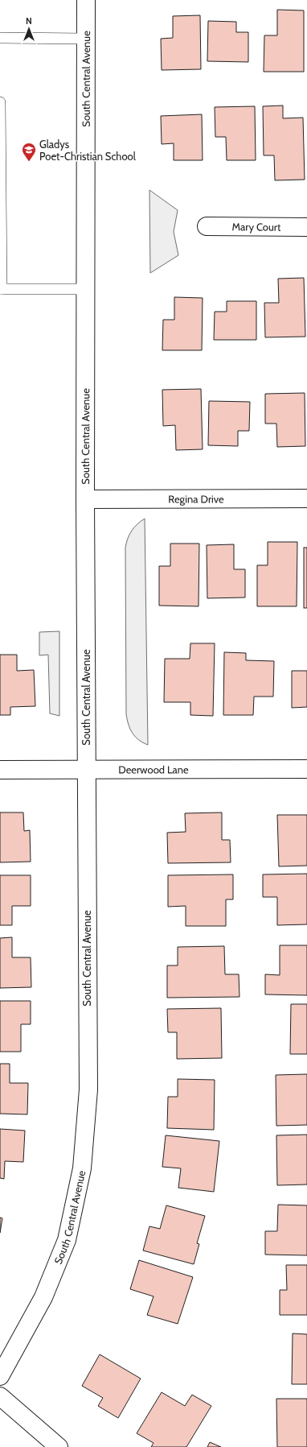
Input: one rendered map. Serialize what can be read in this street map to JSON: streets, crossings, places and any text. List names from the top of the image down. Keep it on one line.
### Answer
{"streets":{"street":["South Central Avenue","Mary Court","Regina Drive","Deerwood Lane"]},"crossings":[["South Central Avenue","Regina Drive"],["South Central Avenue","Deerwood Lane"]],"places":{"school or university":["Gladys Poet-Christian School"]},"north":"top"}
